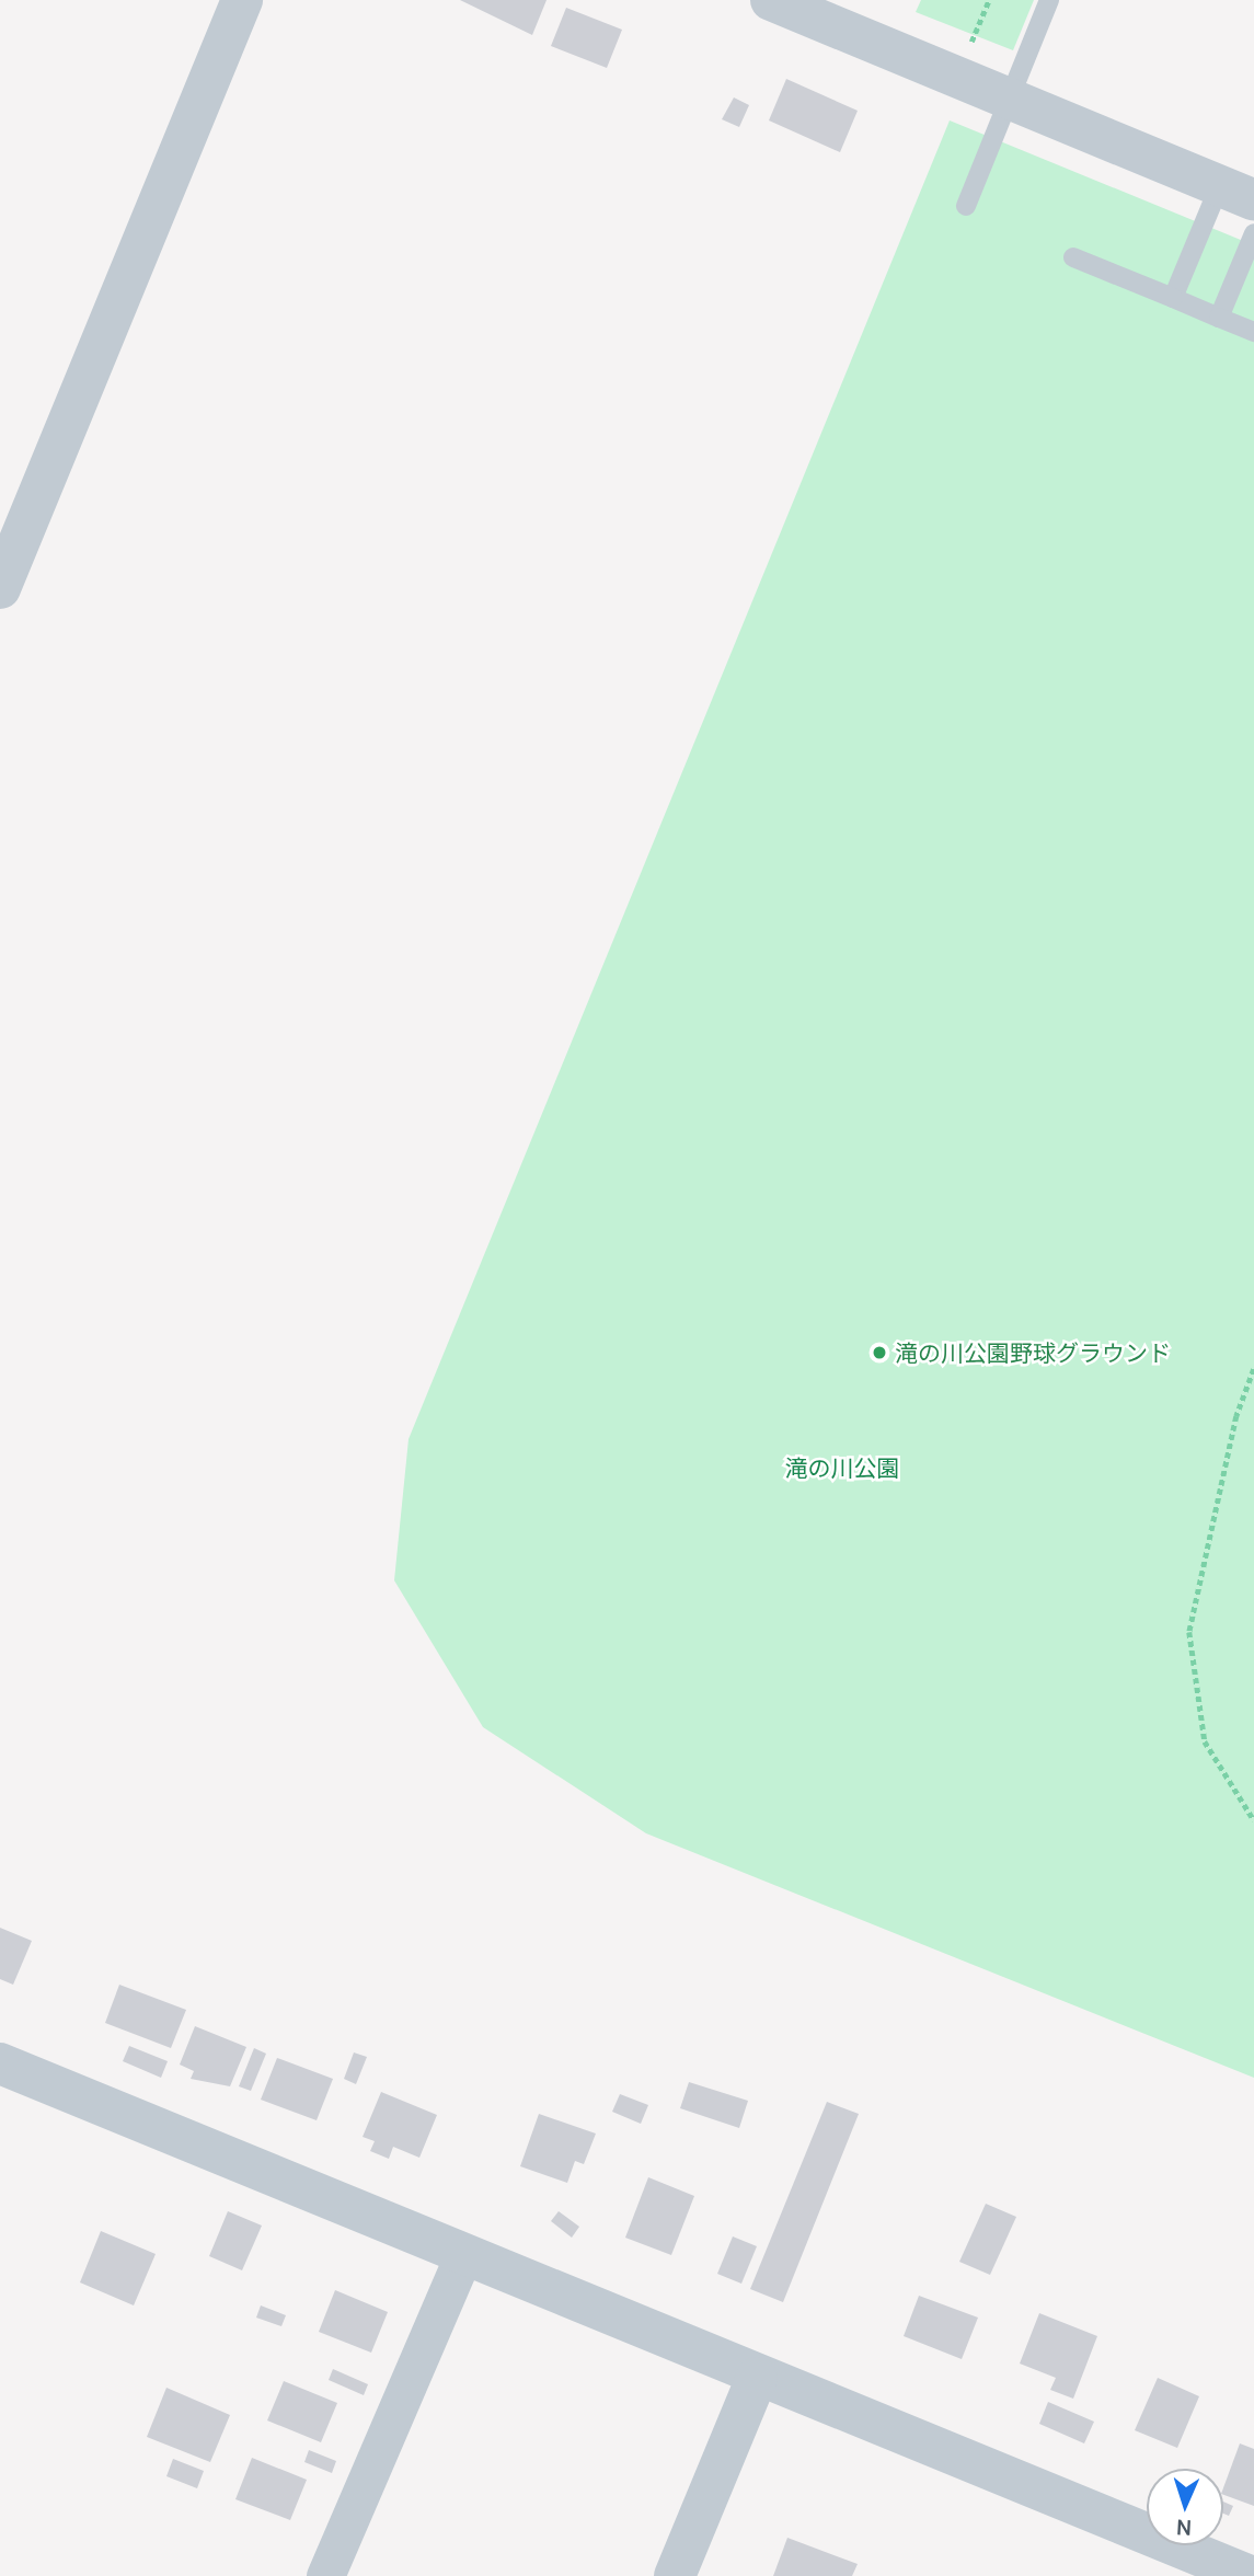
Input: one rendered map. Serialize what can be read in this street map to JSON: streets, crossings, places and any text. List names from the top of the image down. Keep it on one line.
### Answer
{"parks":["滝の川公園"],"places":["滝の川公園野球グラウンド"],"north":"bottom"}
